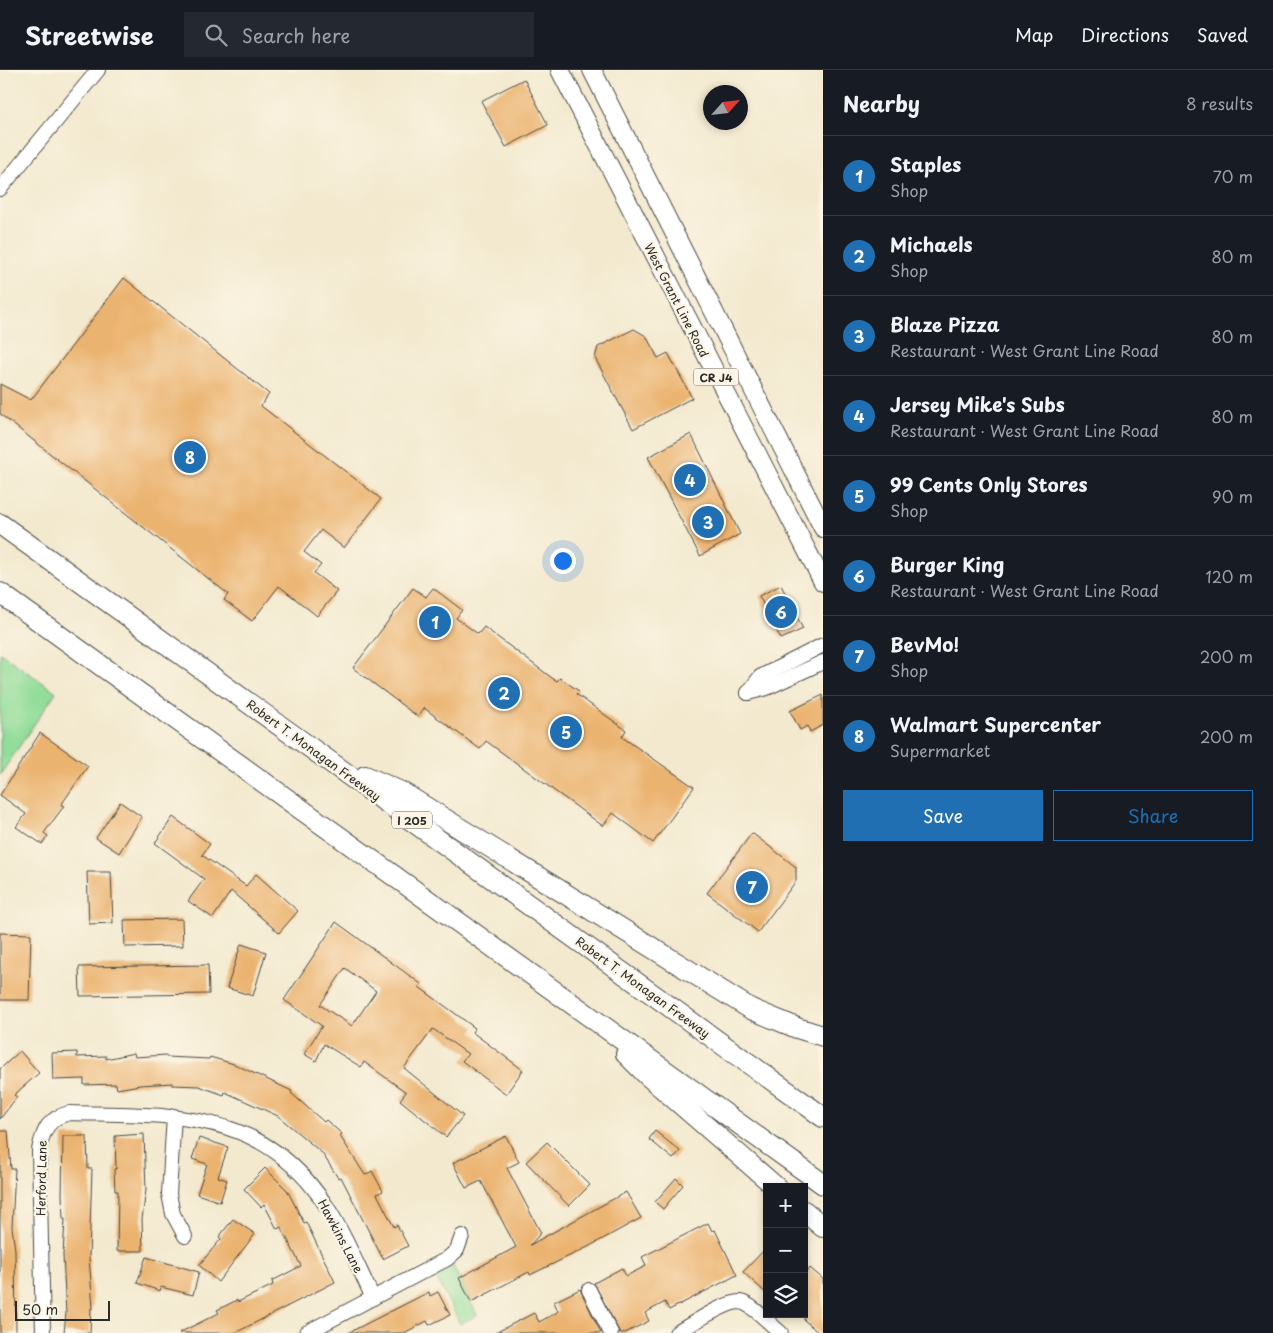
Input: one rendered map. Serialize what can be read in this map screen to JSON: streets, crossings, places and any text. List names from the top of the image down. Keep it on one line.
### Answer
{"streets":{"highway":["Robert T. Monagan Freeway","I 205"],"main road":["West Grant Line Road","CR J4"],"street":["Herford Lane","Hawkins Lane"]},"crossings":[["Herford Lane","Hawkins Lane"]],"scale_bar":"50 m","north":"top right","page":{"header":"Streetwise","search":"Search here","nav":["Map","Directions","Saved"],"heading":["Nearby","8 results"],"list":[{"mark":"1","name":"Staples","note":"Shop","value":"70 m"},{"mark":"2","name":"Michaels","note":"Shop","value":"80 m"},{"mark":"3","name":"Blaze Pizza","note":"Restaurant · West Grant Line Road","value":"80 m"},{"mark":"4","name":"Jersey Mike's Subs","note":"Restaurant · West Grant Line Road","value":"80 m"},{"mark":"5","name":"99 Cents Only Stores","note":"Shop","value":"90 m"},{"mark":"6","name":"Burger King","note":"Restaurant · West Grant Line Road","value":"120 m"},{"mark":"7","name":"BevMo!","note":"Shop","value":"200 m"},{"mark":"8","name":"Walmart Supercenter","note":"Supermarket","value":"200 m"}],"pins":["8","4","3","6","1","2","5","7"],"buttons":["Save","Share"],"map_buttons":["+","−"],"scale":"50 m"}}
